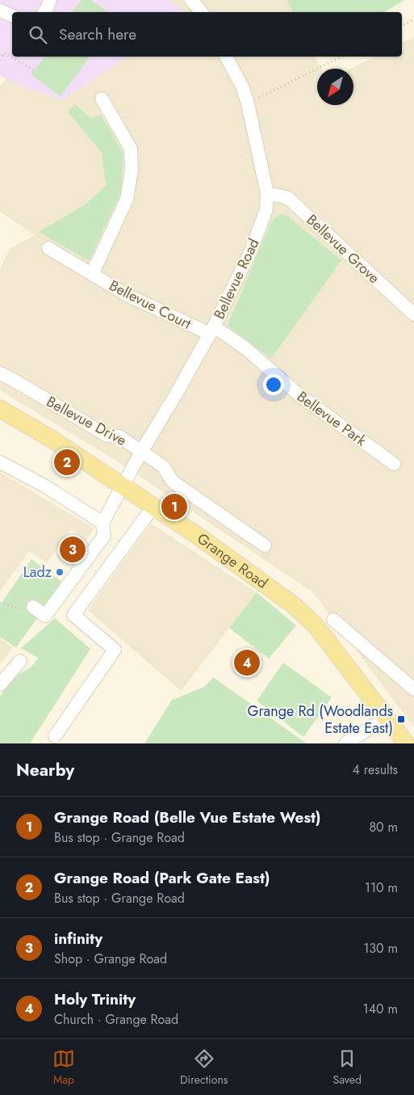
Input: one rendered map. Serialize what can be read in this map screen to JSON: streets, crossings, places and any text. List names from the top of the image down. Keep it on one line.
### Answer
{"streets":{"main road":["Grange Road"],"street":["Bellevue Grove","Bellevue Road","Bellevue Court","Bellevue Park","Bellevue Drive"]},"crossings":[["Bellevue Grove","Bellevue Road"],["Bellevue Road","Bellevue Court"],["Bellevue Road","Bellevue Park"],["Bellevue Road","Bellevue Drive"],["Bellevue Road","Grange Road"],["Bellevue Court","Bellevue Park"]],"places":{"other":["Ladz"],"transit":["Grange Rd (Woodlands Estate East)"]},"north":"bottom left","page":{"search":"Search here","pins":["2","1","3","4"],"heading":["Nearby","4 results"],"list":[{"mark":"1","name":"Grange Road (Belle Vue Estate West)","note":"Bus stop · Grange Road","value":"80 m"},{"mark":"2","name":"Grange Road (Park Gate East)","note":"Bus stop · Grange Road","value":"110 m"},{"mark":"3","name":"infinity","note":"Shop · Grange Road","value":"130 m"},{"mark":"4","name":"Holy Trinity","note":"Church · Grange Road","value":"140 m"}],"nav":["Map","Directions","Saved"]}}
